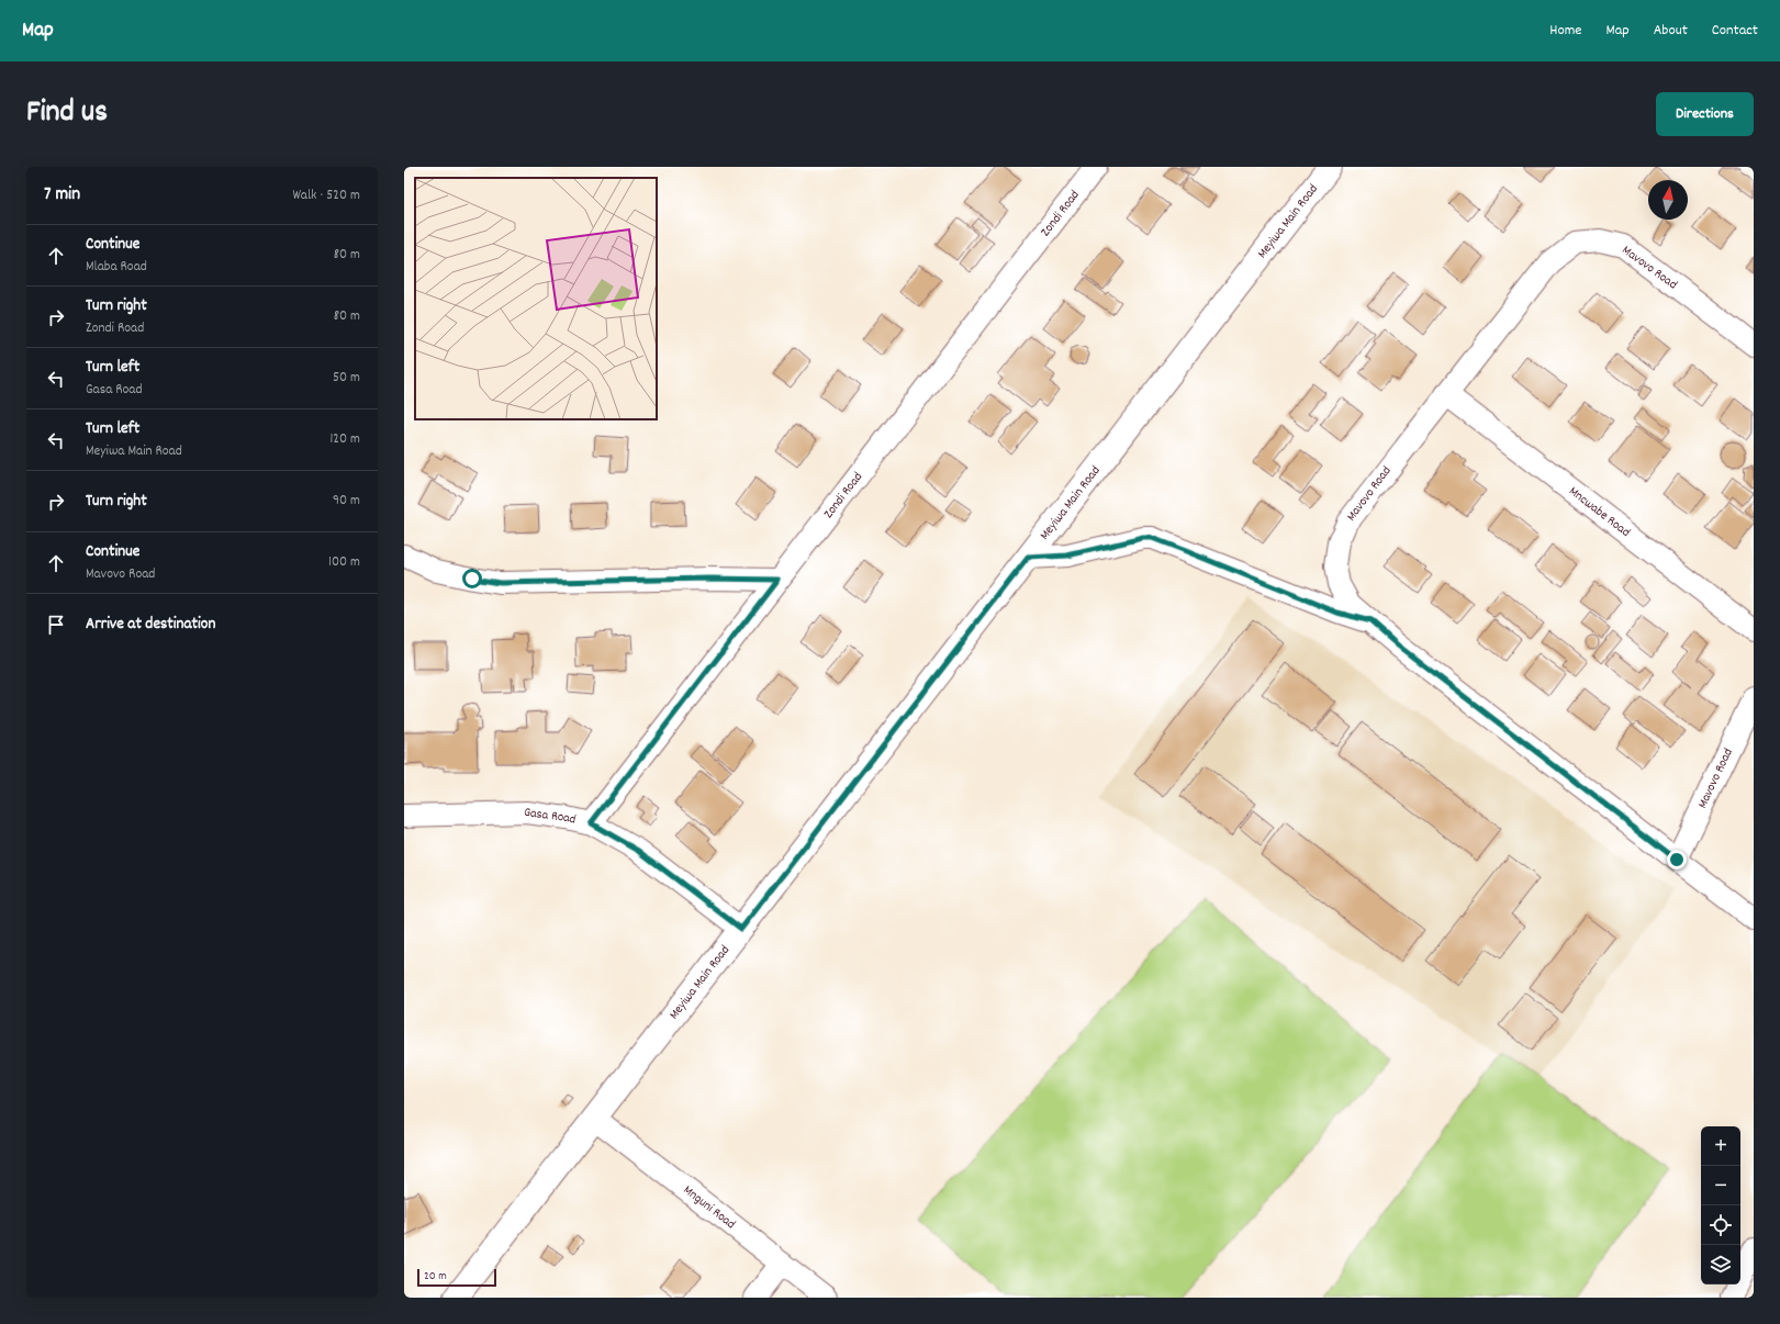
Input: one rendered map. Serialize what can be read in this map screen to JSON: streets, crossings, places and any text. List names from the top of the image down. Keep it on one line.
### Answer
{"streets":{"street":["Zondi Road","Meyiwa Main Road","Mavovo Road","Mncwabe Road","Gasa Road","Mnguni Road"]},"crossings":[["Zondi Road","Gasa Road"],["Meyiwa Main Road","Gasa Road"],["Meyiwa Main Road","Mnguni Road"],["Mavovo Road","Mncwabe Road"]],"scale_bar":"20 m","north":"top","page":{"header":"Map","nav":["Home","Map","About","Contact"],"title":"Find us","buttons":"Directions","heading":["7 min","Walk · 520 m"],"list":[["Continue","Mlaba Road","80 m"],["Turn right","Zondi Road","80 m"],["Turn left","Gasa Road","50 m"],["Turn left","Meyiwa Main Road","120 m"],["Turn right","90 m"],["Continue","Mavovo Road","100 m"],"Arrive at destination"],"map_buttons":["+","−"],"scale":"20 m"}}
